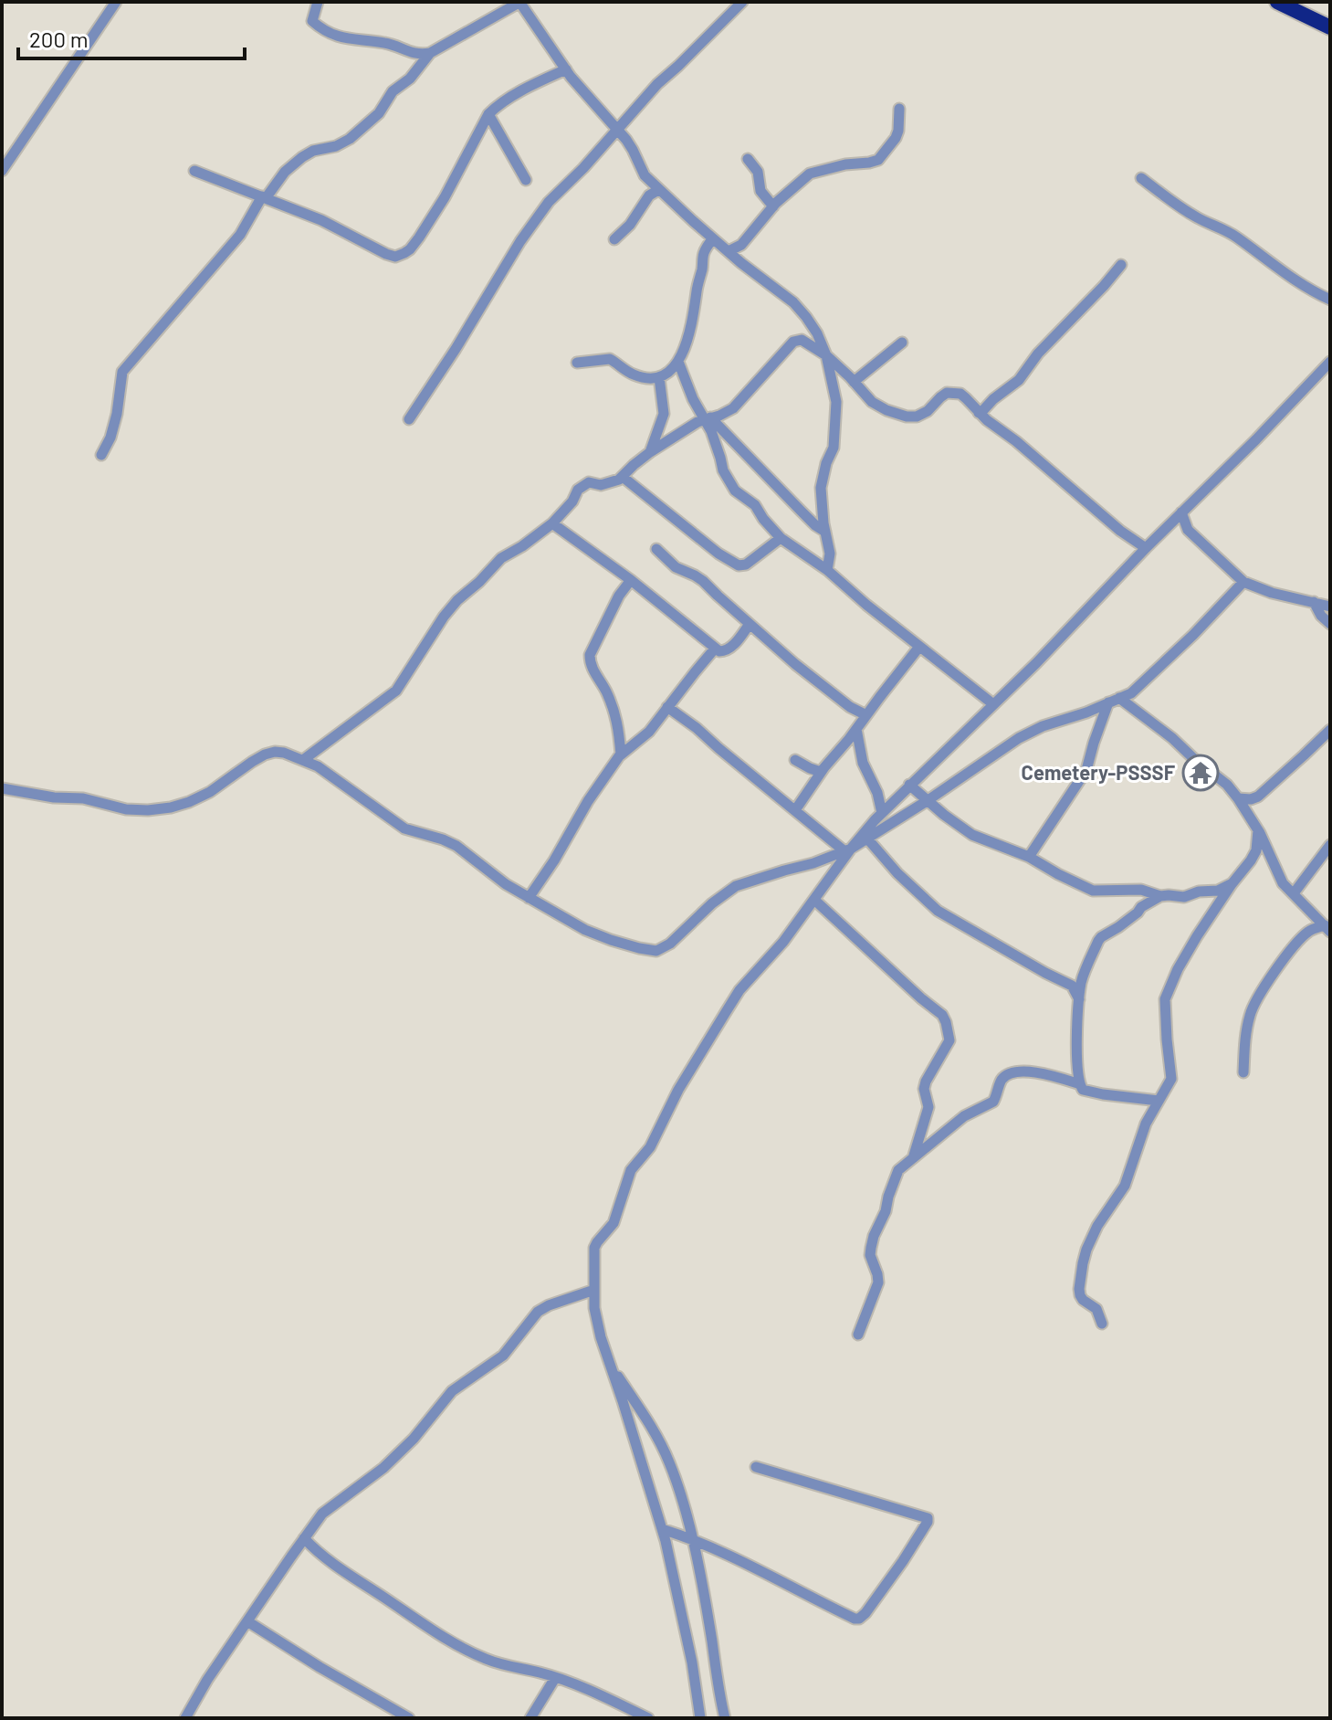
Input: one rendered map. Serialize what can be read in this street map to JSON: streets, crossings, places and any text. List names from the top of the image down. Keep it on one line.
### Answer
{"places":{"temple":["Cemetery-PSSSF"]},"scale_bar":"200 m"}
